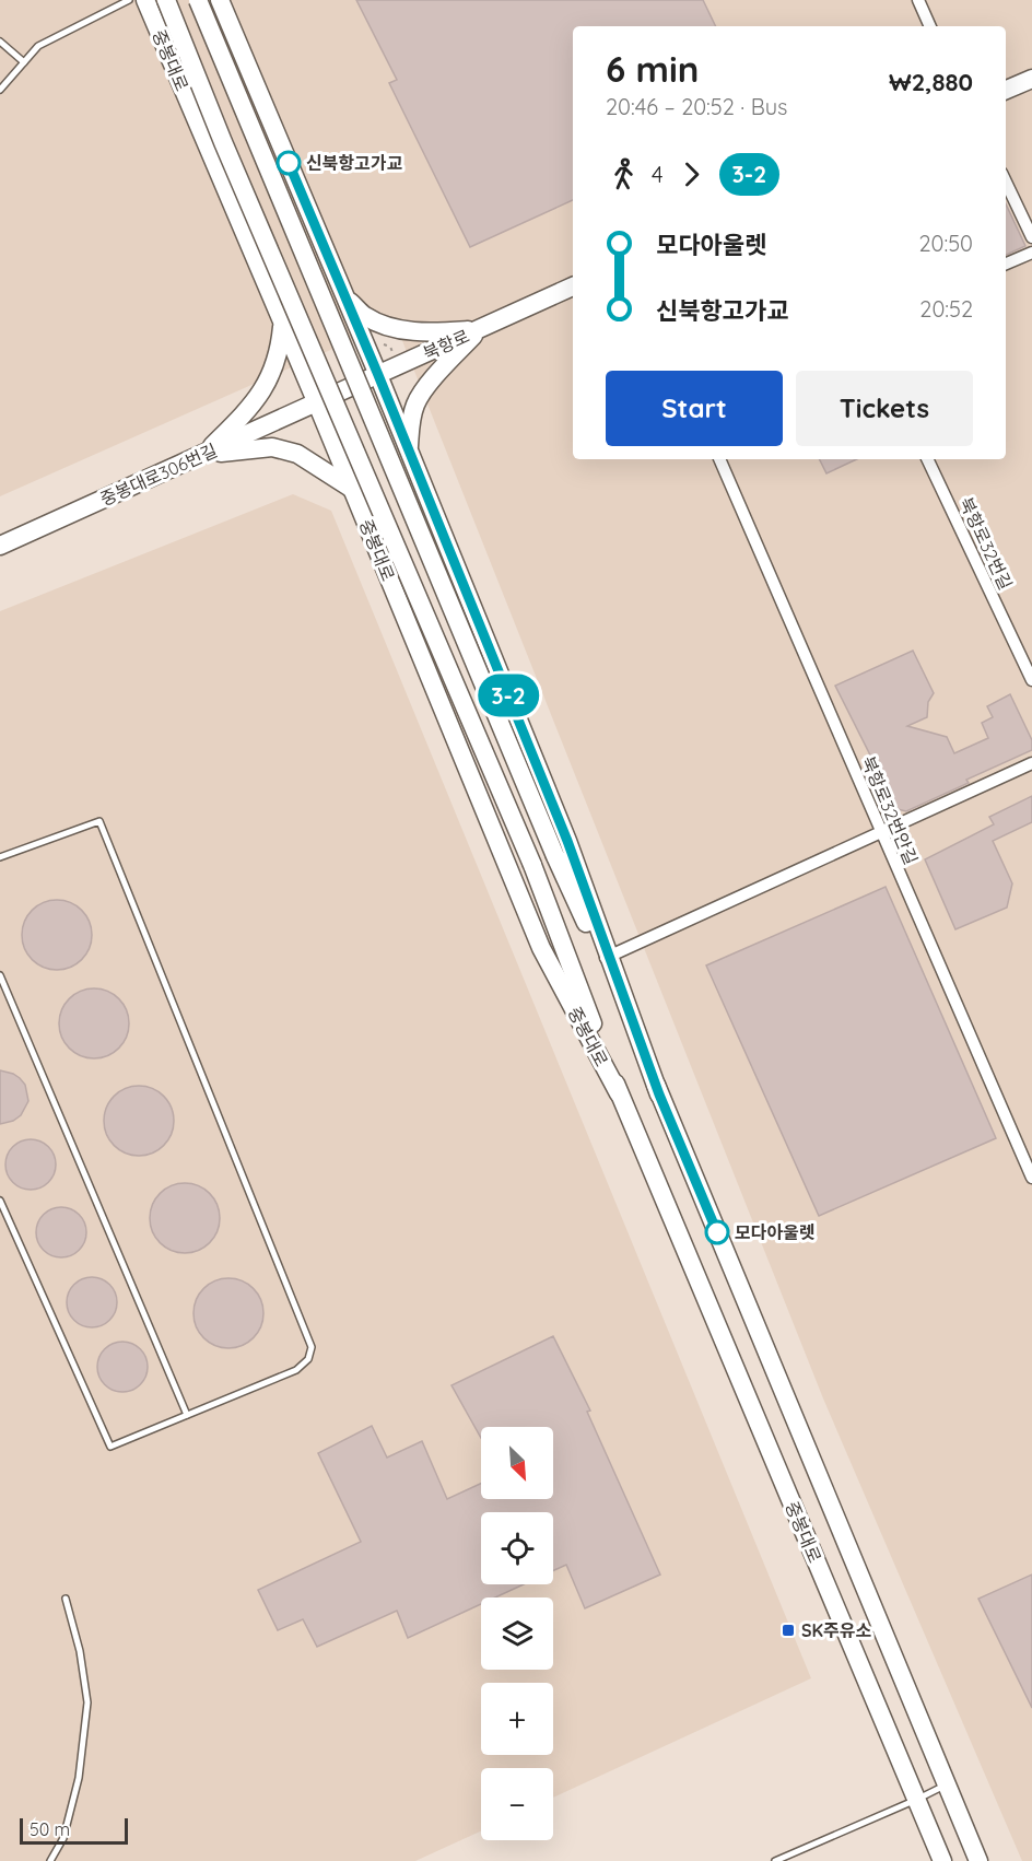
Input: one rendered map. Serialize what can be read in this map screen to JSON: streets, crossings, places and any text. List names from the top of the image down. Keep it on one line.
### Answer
{"streets":{"main road":["중봉대로","북항로","중봉대로306번길"],"street":["북항로32번길","북항로32번안길"]},"crossings":[["중봉대로","북항로"],["중봉대로","중봉대로306번길"],["북항로","중봉대로306번길"]],"places":{"other":["신북항고가교","모다아울렛"],"transit":["SK주유소"]},"lines":["bus line 3-2"],"scale_bar":"50 m","north":"bottom right","page":{"on_map":"3-2","heading":["6 min","20:46 – 20:52 · Bus","₩2,880"],"legs":["4","3-2"],"list":[{"name":"모다아울렛","value":"20:50"},{"name":"신북항고가교","value":"20:52"}],"buttons":["Start","Tickets"],"map_buttons":["+","−"],"scale":"50 m"}}
